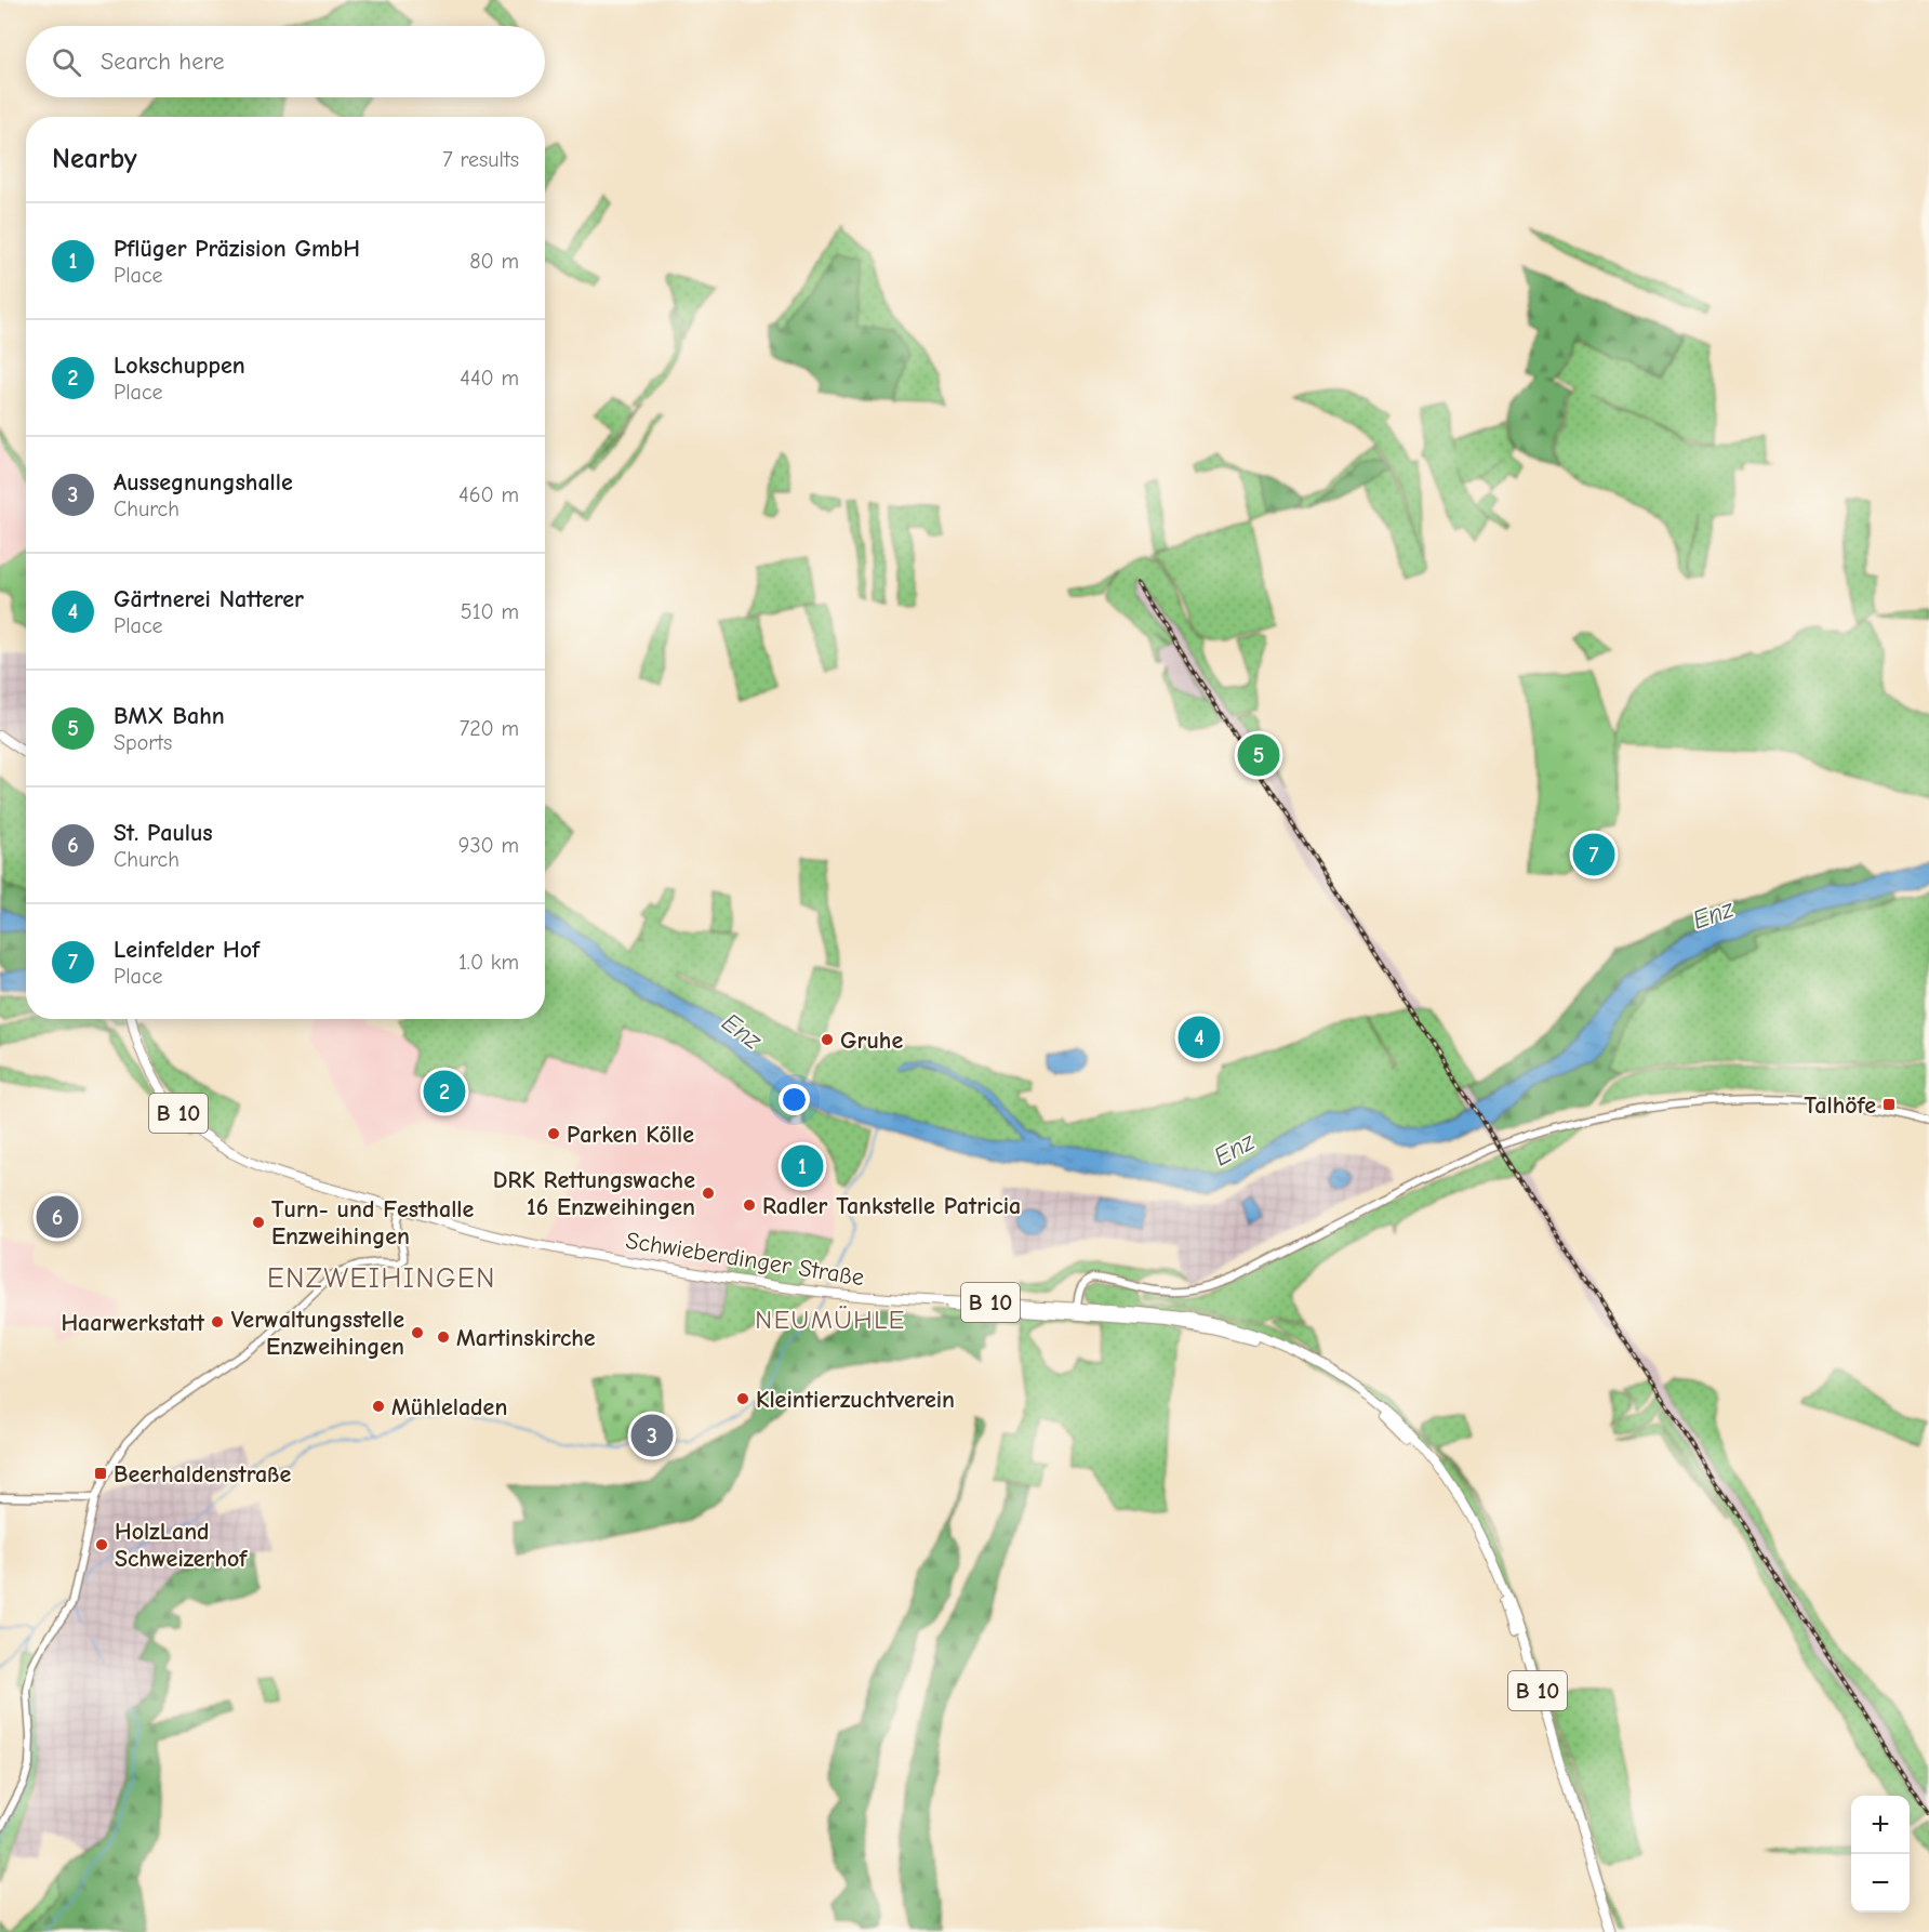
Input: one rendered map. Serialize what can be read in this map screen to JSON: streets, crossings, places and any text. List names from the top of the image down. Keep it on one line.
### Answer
{"streets":{"main road":["B 10","Schwieberdinger Straße"]},"crossings":[["B 10","Schwieberdinger Straße"]],"districts":["ENZWEIHINGEN","NEUMÜHLE"],"water":["Enz"],"places":{"other":["Gruhe","Parken Kölle","DRK Rettungswache 16 Enzweihingen","Radler Tankstelle Patricia","Turn- und Festhalle Enzweihingen","Haarwerkstatt","Verwaltungsstelle Enzweihingen","Martinskirche","Kleintierzuchtverein","Mühleladen","HolzLand Schweizerhof"],"transit":["Talhöfe","Beerhaldenstraße"]},"page":{"search":"Search here","heading":["Nearby","7 results"],"list":[{"mark":"1","name":"Pflüger Präzision GmbH","note":"Place","value":"80 m"},{"mark":"2","name":"Lokschuppen","note":"Place","value":"440 m"},{"mark":"3","name":"Aussegnungshalle","note":"Church","value":"460 m"},{"mark":"4","name":"Gärtnerei Natterer","note":"Place","value":"510 m"},{"mark":"5","name":"BMX Bahn","note":"Sports","value":"720 m"},{"mark":"6","name":"St. Paulus","note":"Church","value":"930 m"},{"mark":"7","name":"Leinfelder Hof","note":"Place","value":"1.0 km"}],"pins":["5","7","4","2","1","6","3"],"map_buttons":["+","−"]}}
